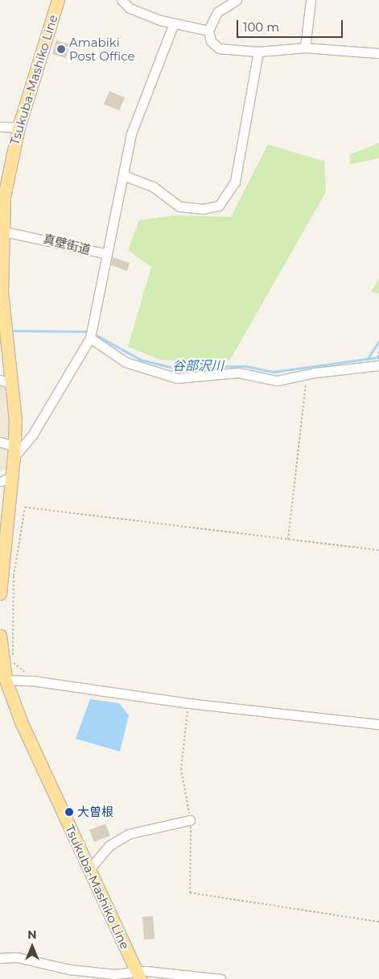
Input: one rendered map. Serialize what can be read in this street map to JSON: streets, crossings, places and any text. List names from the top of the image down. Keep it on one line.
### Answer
{"streets":{"main road":["Tsukuba-Mashiko Line"],"street":["真壁街道"]},"crossings":[["Tsukuba-Mashiko Line","真壁街道"]],"water":["谷部沢川"],"places":["Amabiki Post Office","大曽根"],"scale_bar":"100 m","north":"top"}
